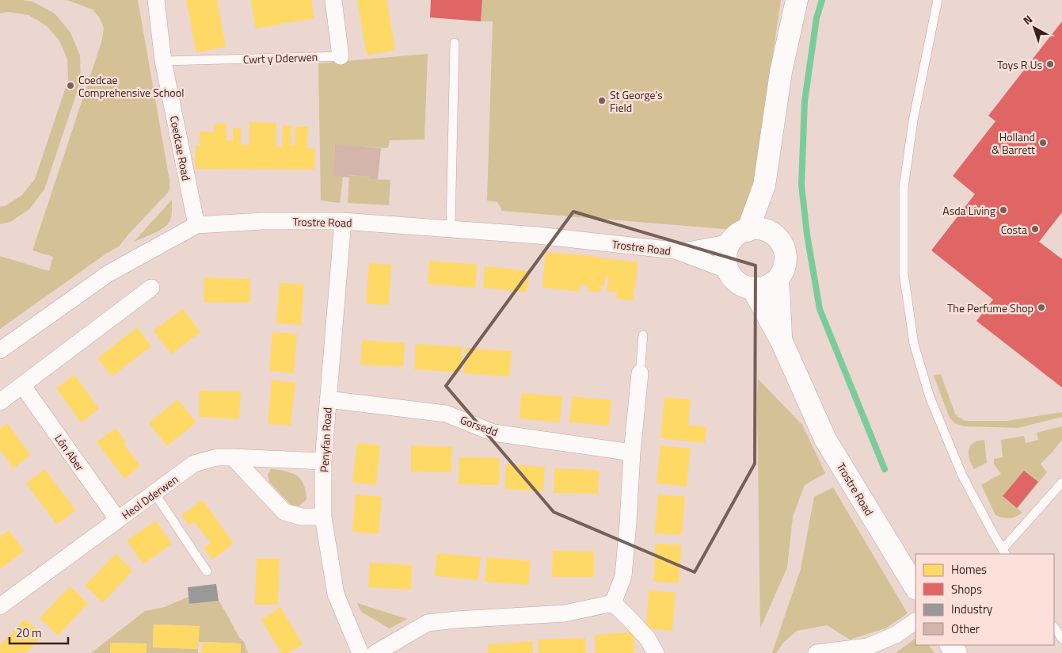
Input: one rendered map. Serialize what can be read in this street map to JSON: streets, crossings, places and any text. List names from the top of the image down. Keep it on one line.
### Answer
{"streets":{"main road":["Trostre Road"],"street":["Cwrt y Dderwen","Coedcae Road","Gorsedd","Penyfan Road","Lôn Aber","Heol Dderwen"]},"crossings":[["Cwrt y Dderwen","Coedcae Road"],["Coedcae Road","Trostre Road"],["Trostre Road","Penyfan Road"],["Gorsedd","Penyfan Road"],["Penyfan Road","Heol Dderwen"],["Lôn Aber","Heol Dderwen"]],"places":["Toys R Us","Coedcae Comprehensive School","St George's Field","Holland & Barrett","Asda Living","Costa","The Perfume Shop"],"legend":["Homes","Shops","Industry","Other"],"scale_bar":"20 m","north":"top left"}
